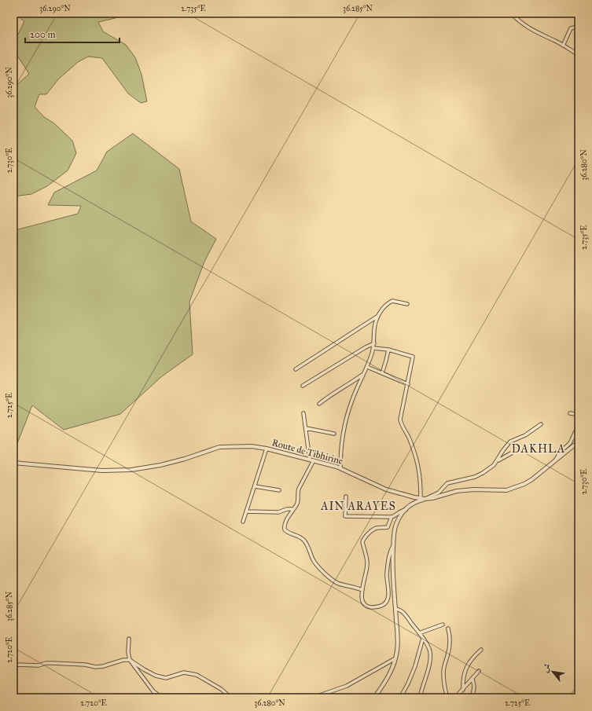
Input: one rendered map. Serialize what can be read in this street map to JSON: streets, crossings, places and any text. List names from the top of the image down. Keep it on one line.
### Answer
{"streets":{"street":["Route de Tibhirine"]},"districts":["DAKHLA","AIN ARAYES"],"scale_bar":"200 m","north":"top left","coordinates":["36.290°N","2.735°E","36.285°N","2.730°E","36.280°N","2.725°E","2.720°E"]}
